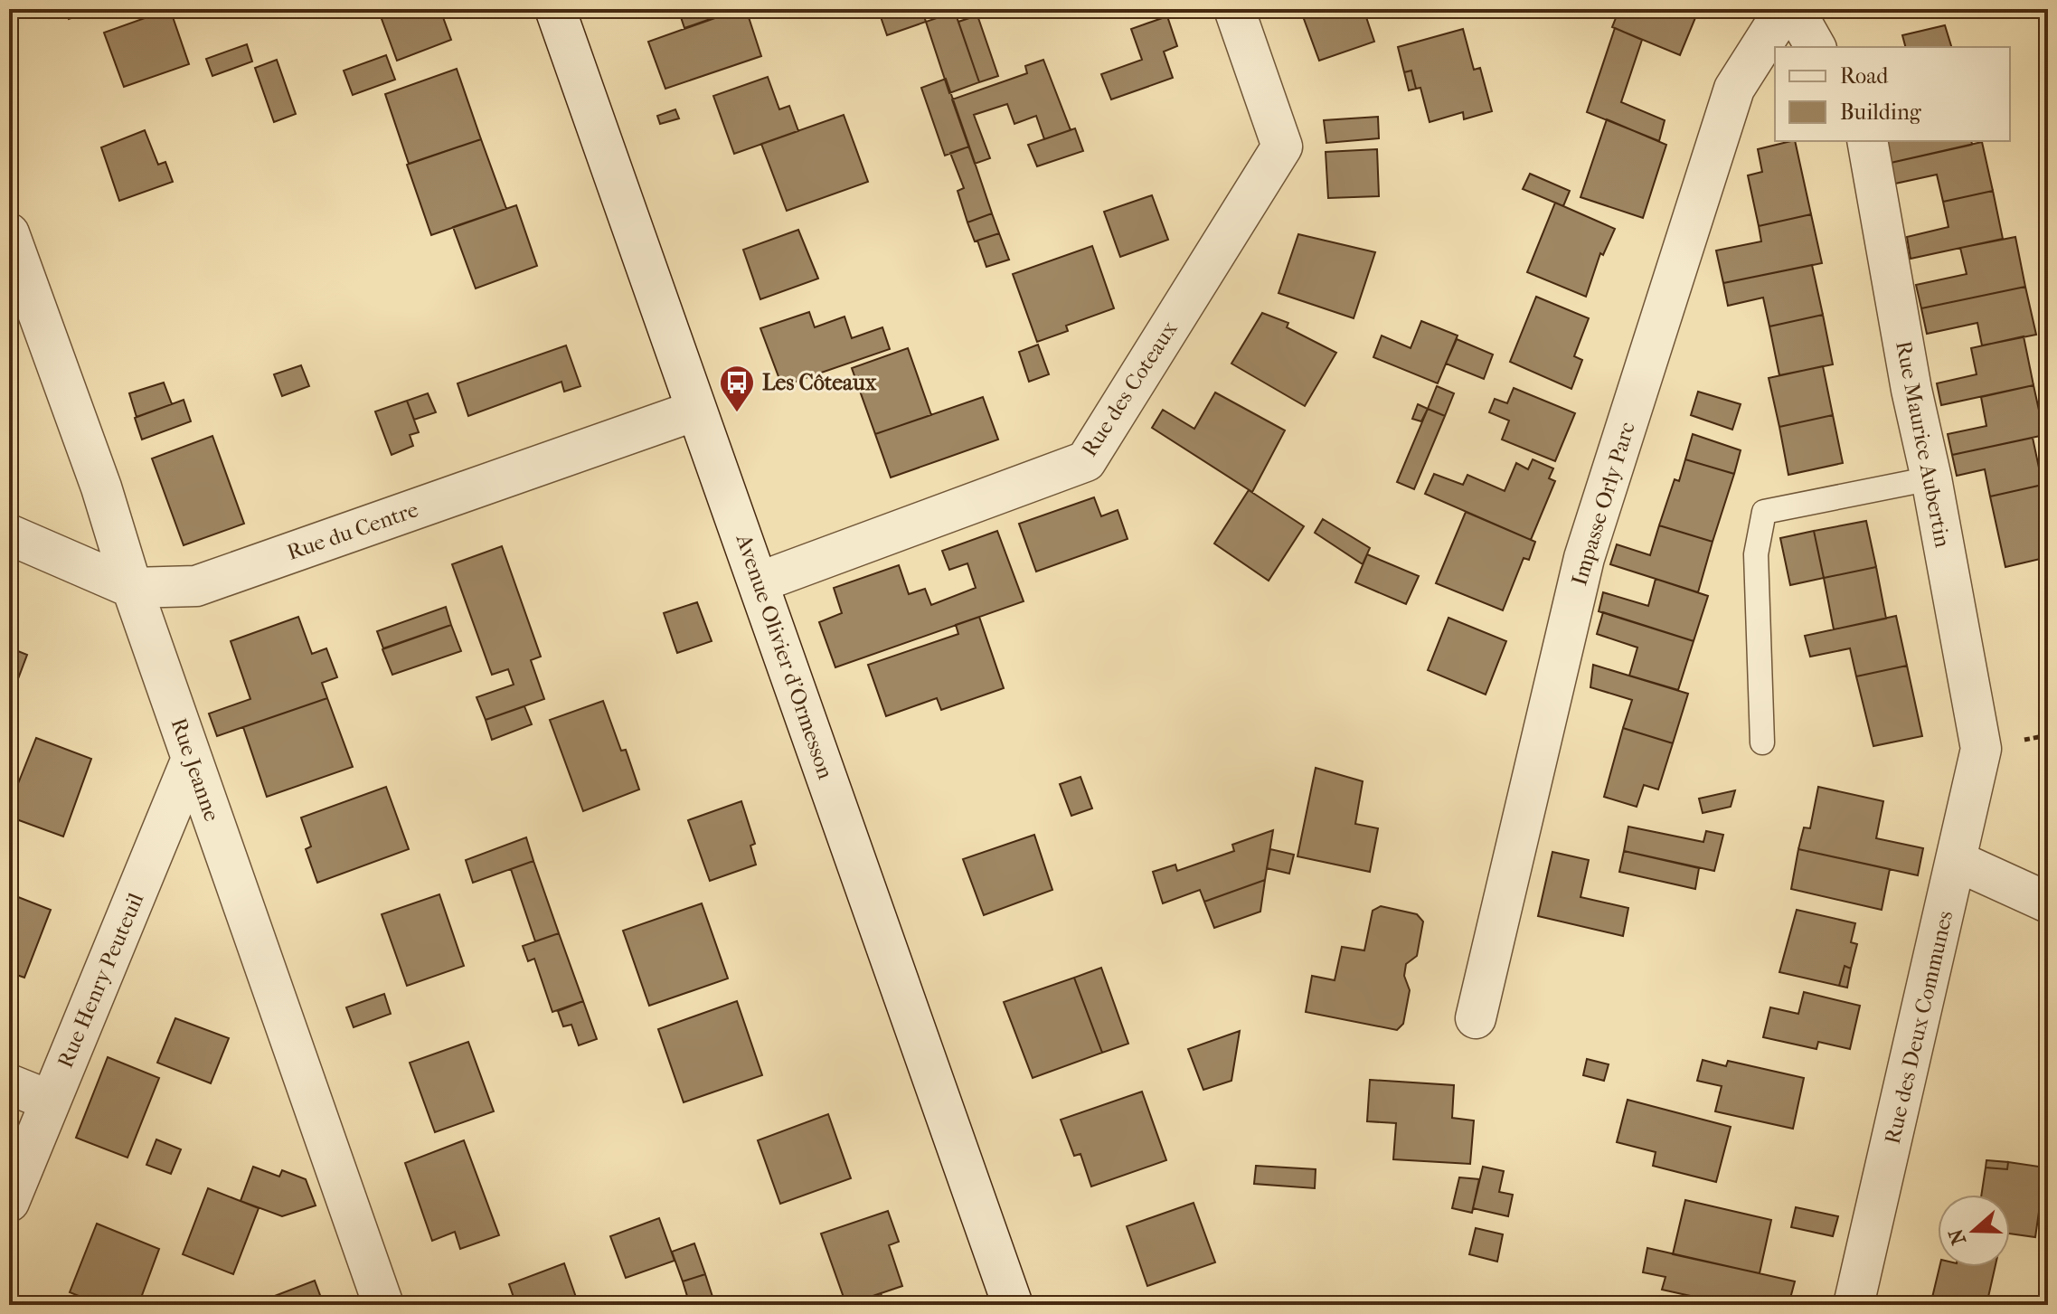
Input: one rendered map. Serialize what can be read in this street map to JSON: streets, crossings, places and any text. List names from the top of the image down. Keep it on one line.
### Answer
{"streets":{"street":["Rue des Coteaux","Rue Maurice Aubertin","Impasse Orly Parc","Rue du Centre","Avenue Olivier d'Ormesson","Rue Jeanne","Rue Henry Peuteuil","Rue des Deux Communes"]},"crossings":[["Rue des Coteaux","Avenue Olivier d'Ormesson"],["Rue Maurice Aubertin","Rue des Deux Communes"],["Rue du Centre","Avenue Olivier d'Ormesson"],["Rue du Centre","Rue Jeanne"],["Rue Jeanne","Rue Henry Peuteuil"]],"places":{"bus stop":["Les Côteaux"]},"legend":["Road","Building"],"north":"left"}
